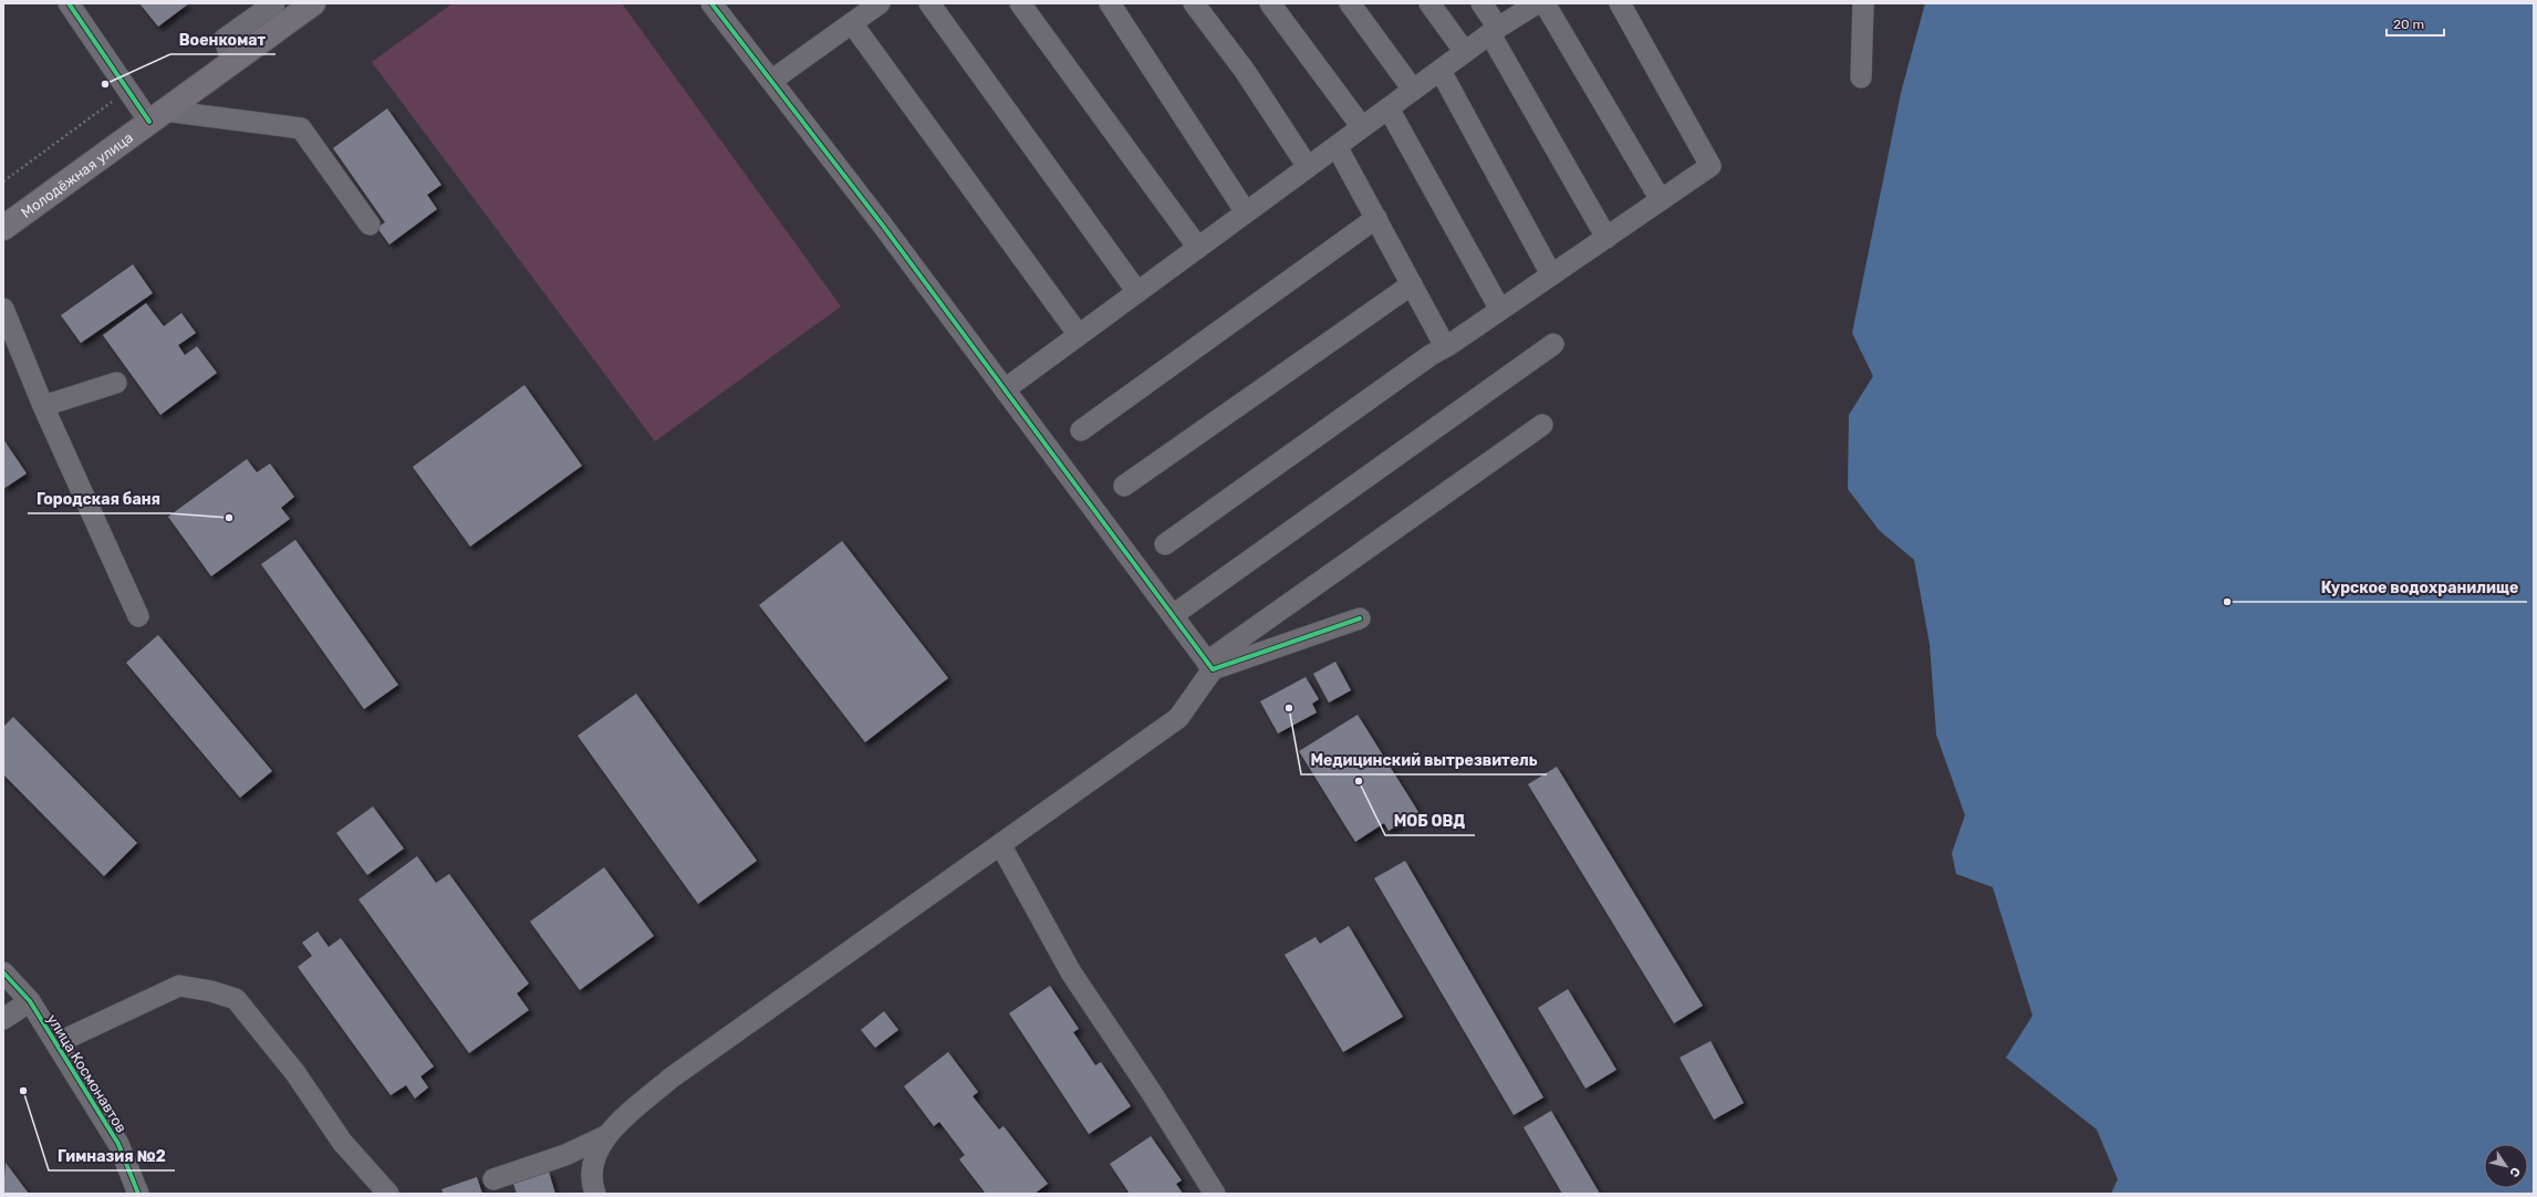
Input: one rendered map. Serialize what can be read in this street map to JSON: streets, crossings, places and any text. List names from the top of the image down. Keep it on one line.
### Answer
{"streets":{"main road":["Молодёжная улица"],"street":["улица Космонавтов"]},"places":["Военкомат","Городская баня","Курское водохранилище","Медицинский вытрезвитель","МОБ ОВД","Гимназия №2"],"scale_bar":"20 m","north":"bottom right"}
